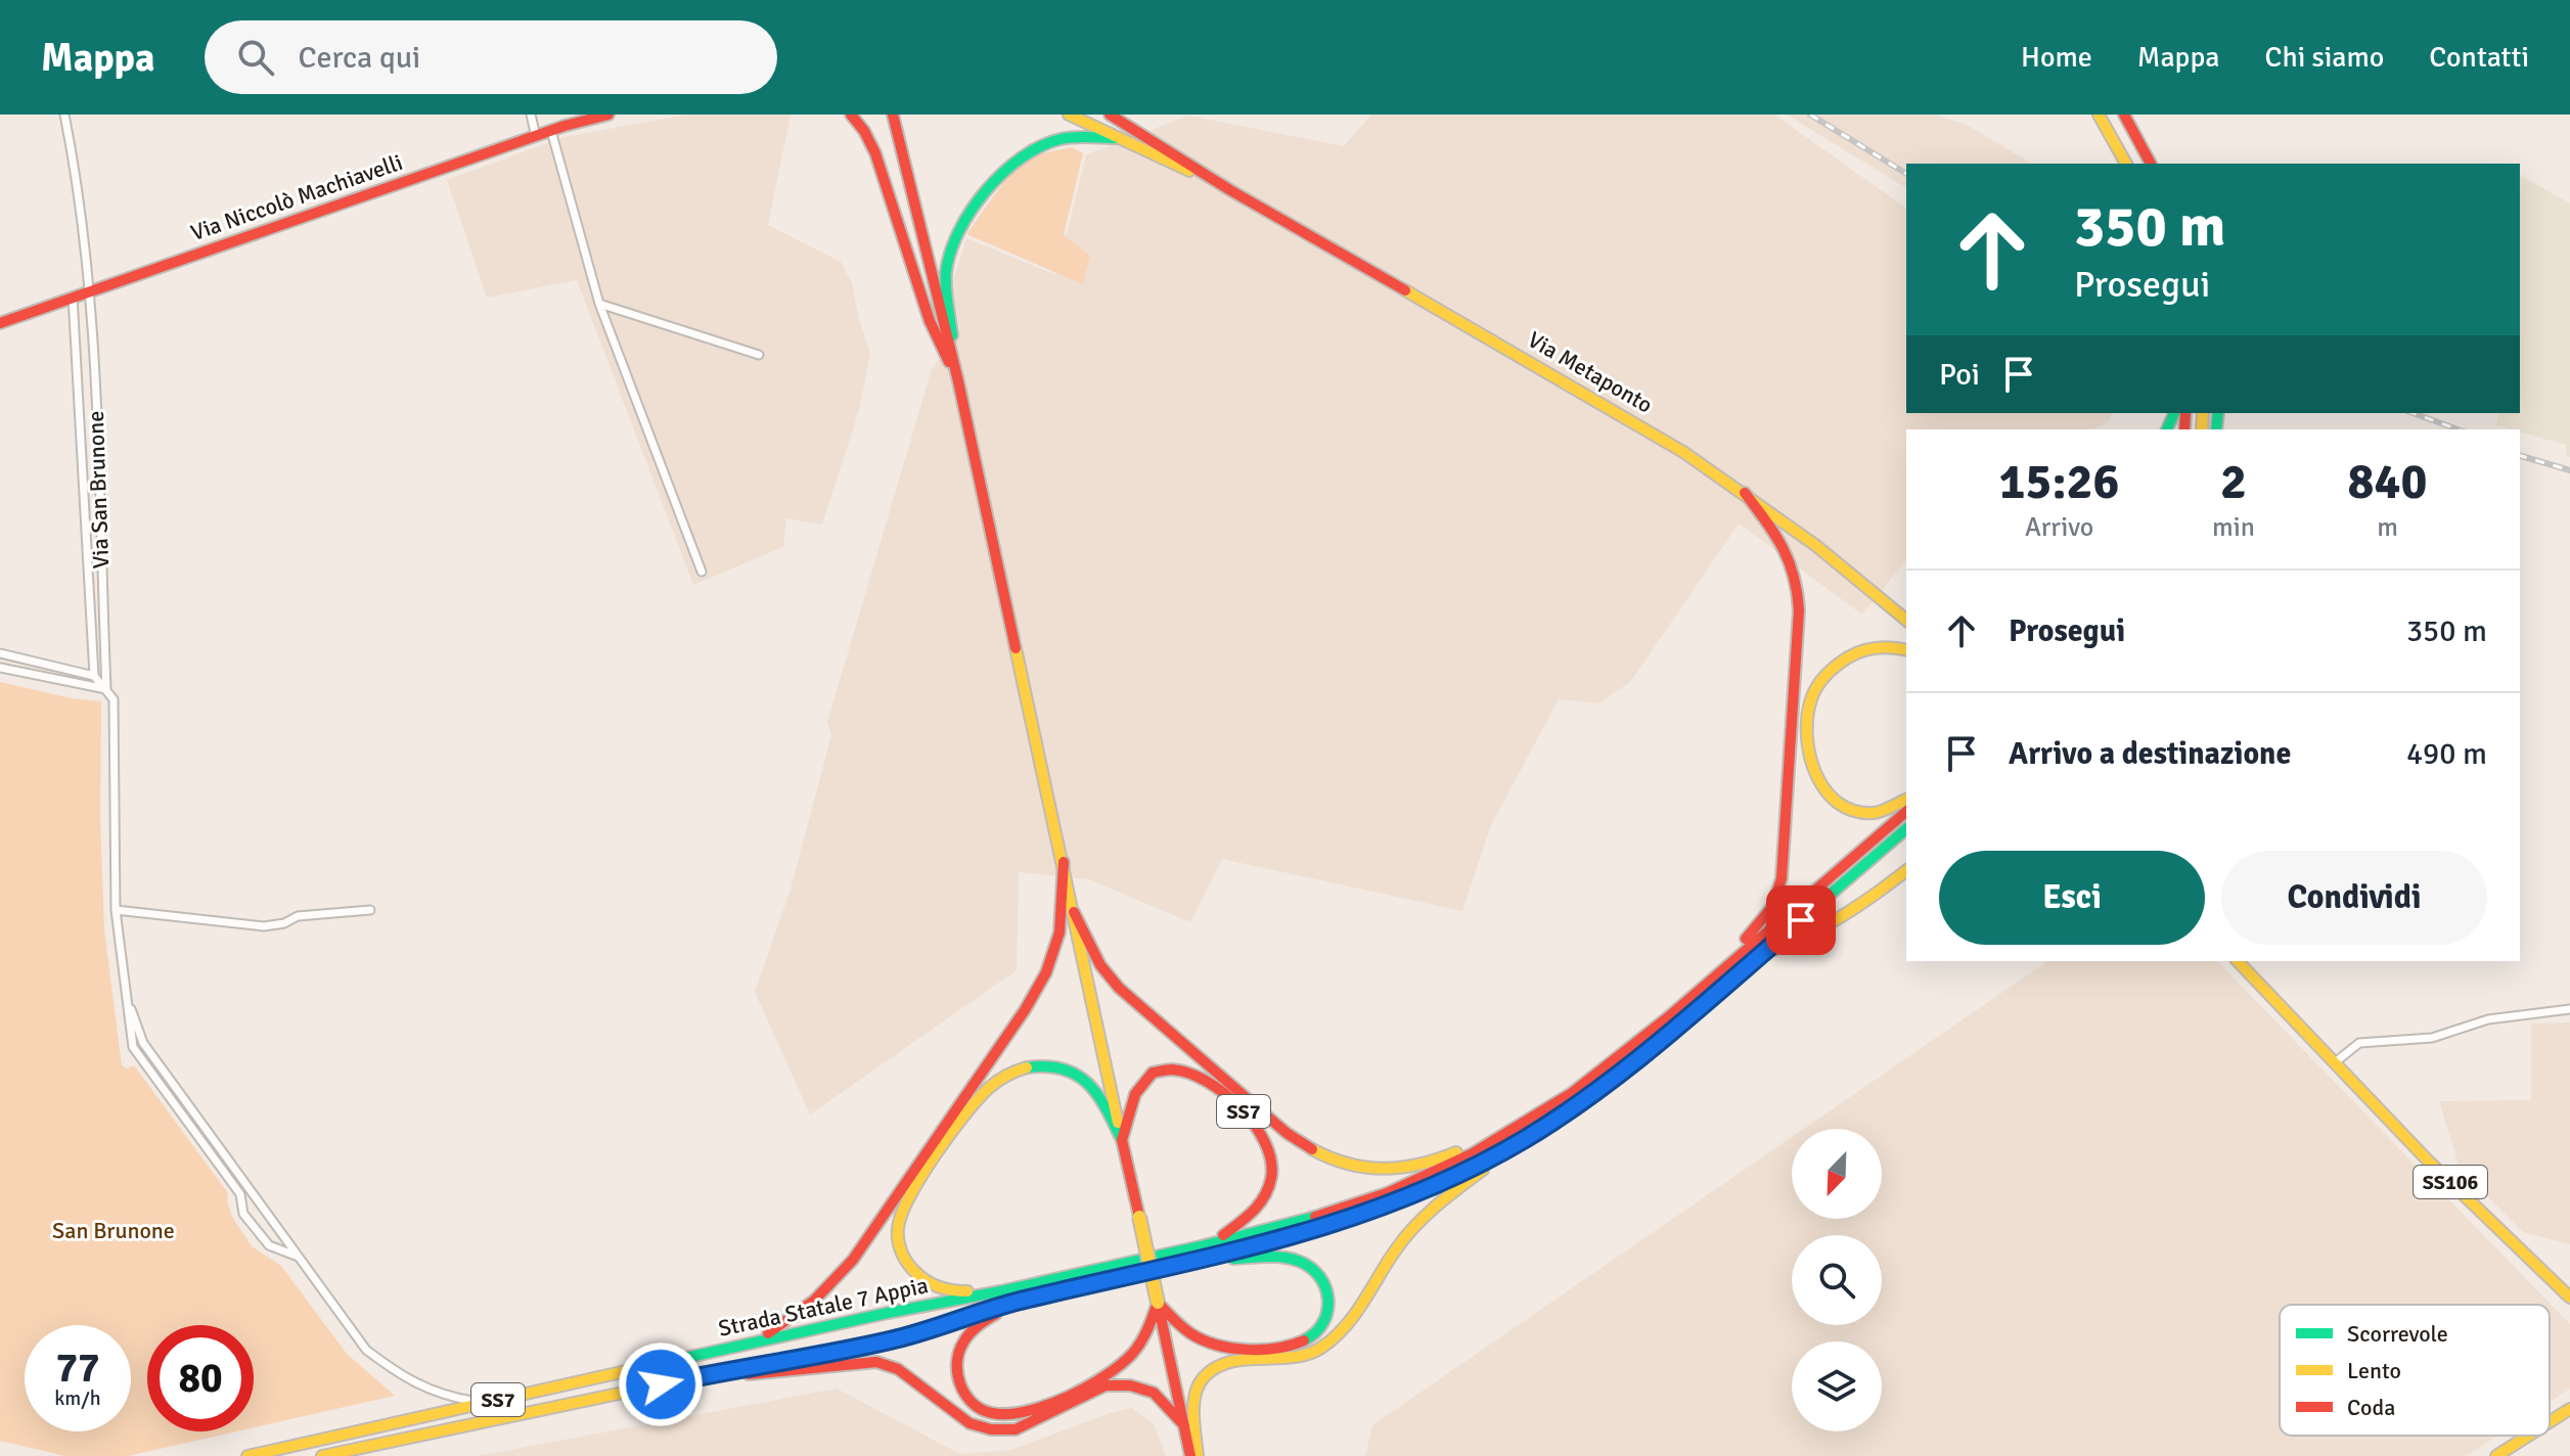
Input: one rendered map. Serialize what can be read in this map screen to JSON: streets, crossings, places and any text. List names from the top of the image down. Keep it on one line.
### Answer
{"streets":{"main road":["Via Niccolò Machiavelli","Via Metaponto","SS7","SS106","Strada Statale 7 Appia"],"street":["Via San Brunone"]},"crossings":[["Via Niccolò Machiavelli","Via San Brunone"]],"parks":["San Brunone"],"legend":["Scorrevole","Lento","Coda"],"north":"bottom left","page":{"header":"Mappa","search":"Cerca qui","nav":["Home","Mappa","Chi siamo","Contatti"],"turn":["350 m","Prosegui"],"then":"Poi","eta":["15:26","Arrivo","2","min","840","m"],"list":[{"name":"Prosegui","value":"350 m"},{"name":"Arrivo a destinazione","value":"490 m"}],"buttons":["Esci","Condividi"],"speed":"77 km/h","limit":"80"}}
